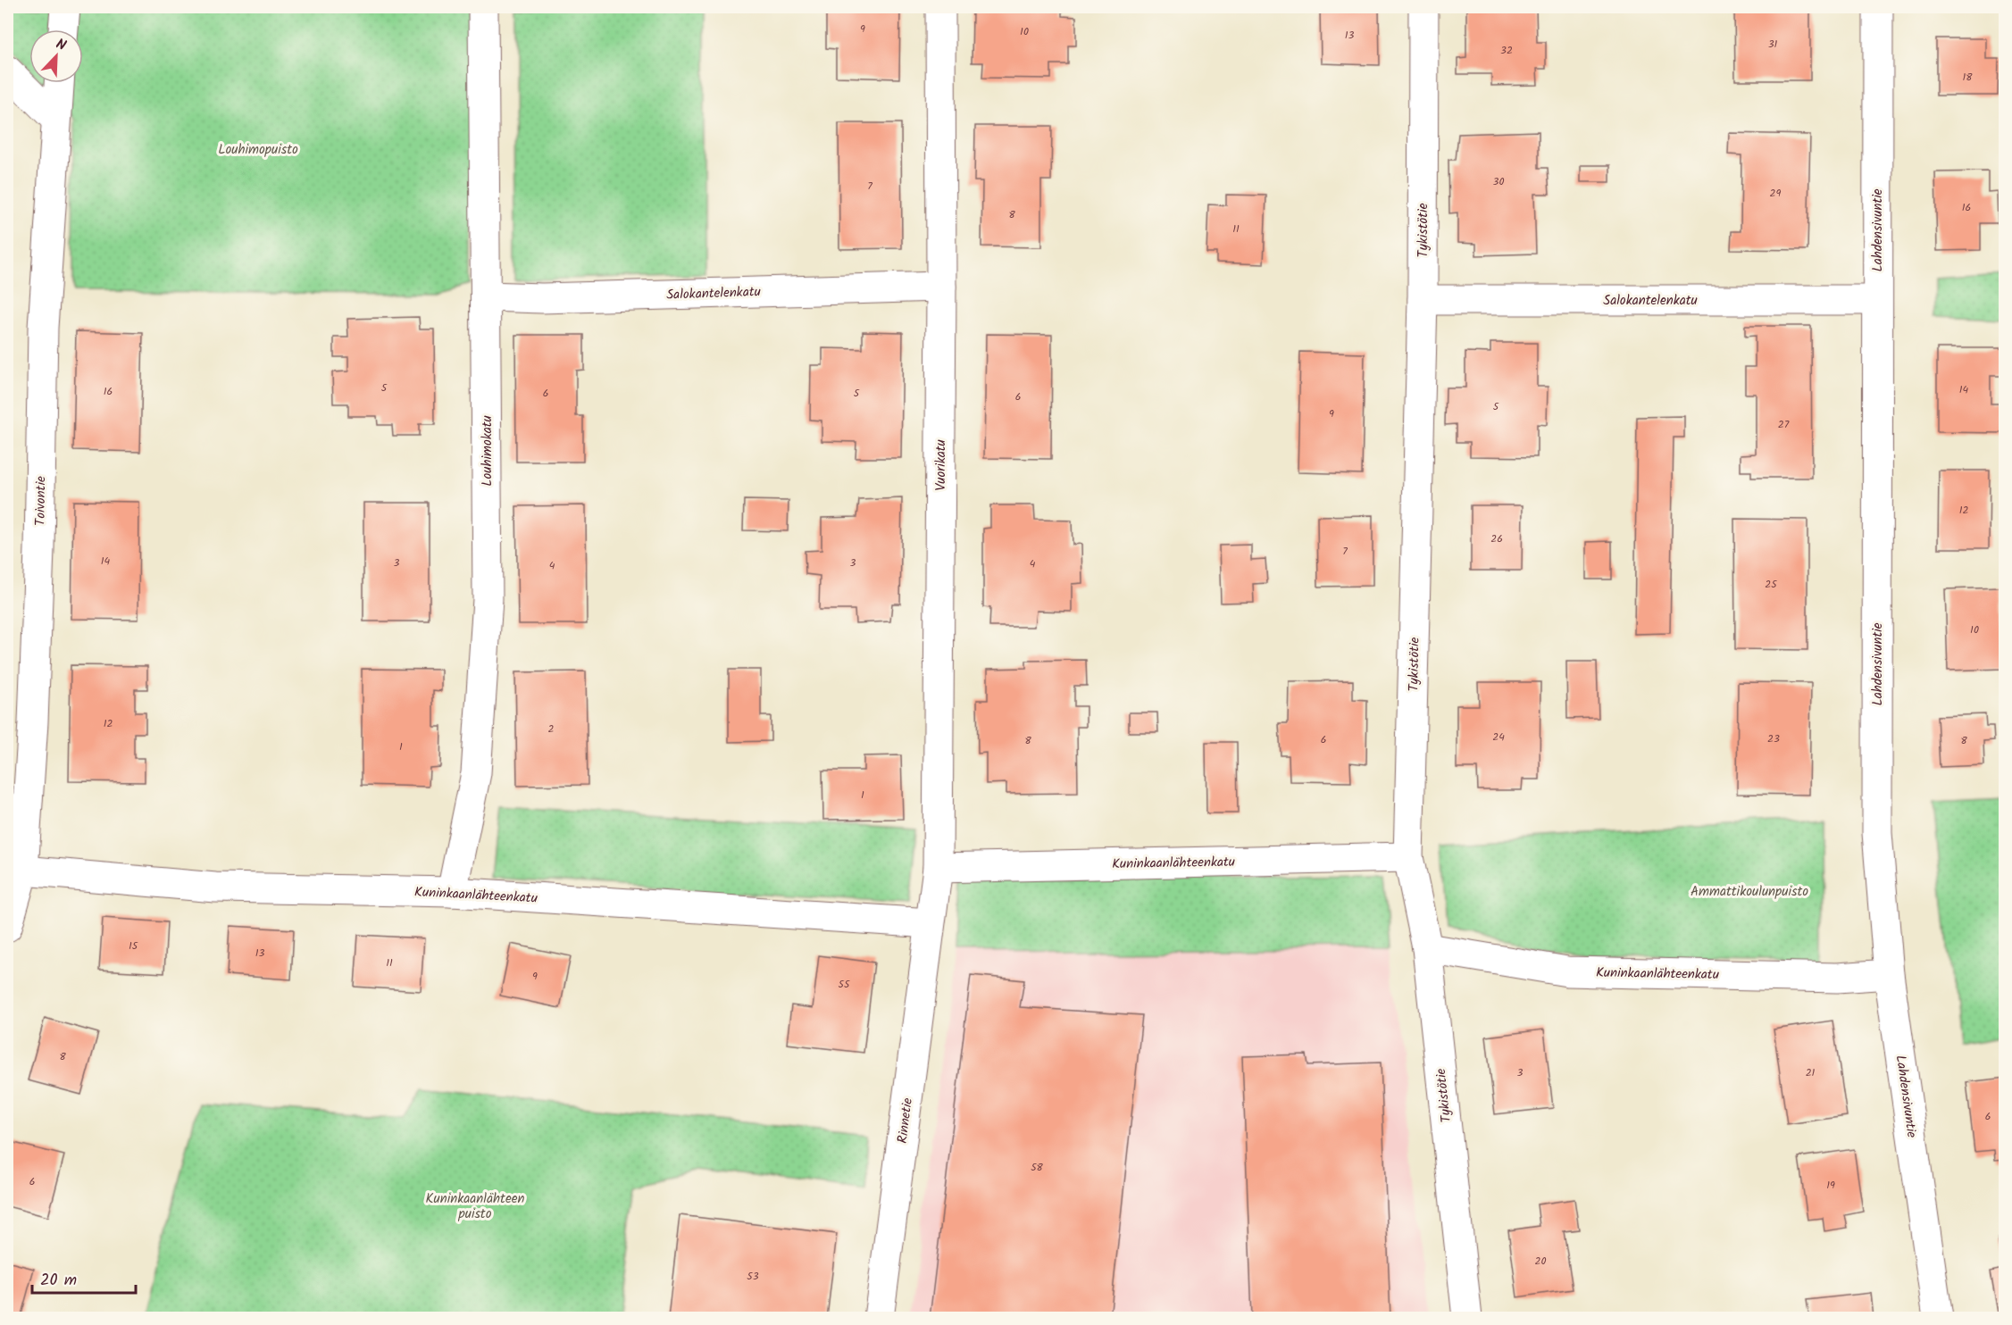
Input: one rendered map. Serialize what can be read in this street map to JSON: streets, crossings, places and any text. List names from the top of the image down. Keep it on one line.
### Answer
{"streets":{"street":["Tykistötie","Lahdensivuntie","Salokantelenkatu","Louhimokatu","Vuorikatu","Toivontie","Kuninkaanlähteenkatu","Rinnetie"]},"crossings":[["Tykistötie","Salokantelenkatu"],["Tykistötie","Kuninkaanlähteenkatu"],["Lahdensivuntie","Salokantelenkatu"],["Lahdensivuntie","Kuninkaanlähteenkatu"],["Salokantelenkatu","Louhimokatu"],["Salokantelenkatu","Vuorikatu"],["Louhimokatu","Kuninkaanlähteenkatu"],["Vuorikatu","Kuninkaanlähteenkatu"],["Vuorikatu","Rinnetie"],["Toivontie","Kuninkaanlähteenkatu"],["Kuninkaanlähteenkatu","Rinnetie"]],"parks":["Louhimopuisto","Ammattikoulunpuisto","Kuninkaanlähteen puisto"],"house_numbers":["9","10","13","31","32","18","30","7","29","16","8","11","5","14","16","6","5","6","5","9","27","12","26","7","14","3","3","4","4","25","10","12","2","24","23","6","8","8","1","1","15","13","11","9","55","8","3","21","6","58","6","19","20","53"],"scale_bar":"20 m","north":"top right"}
